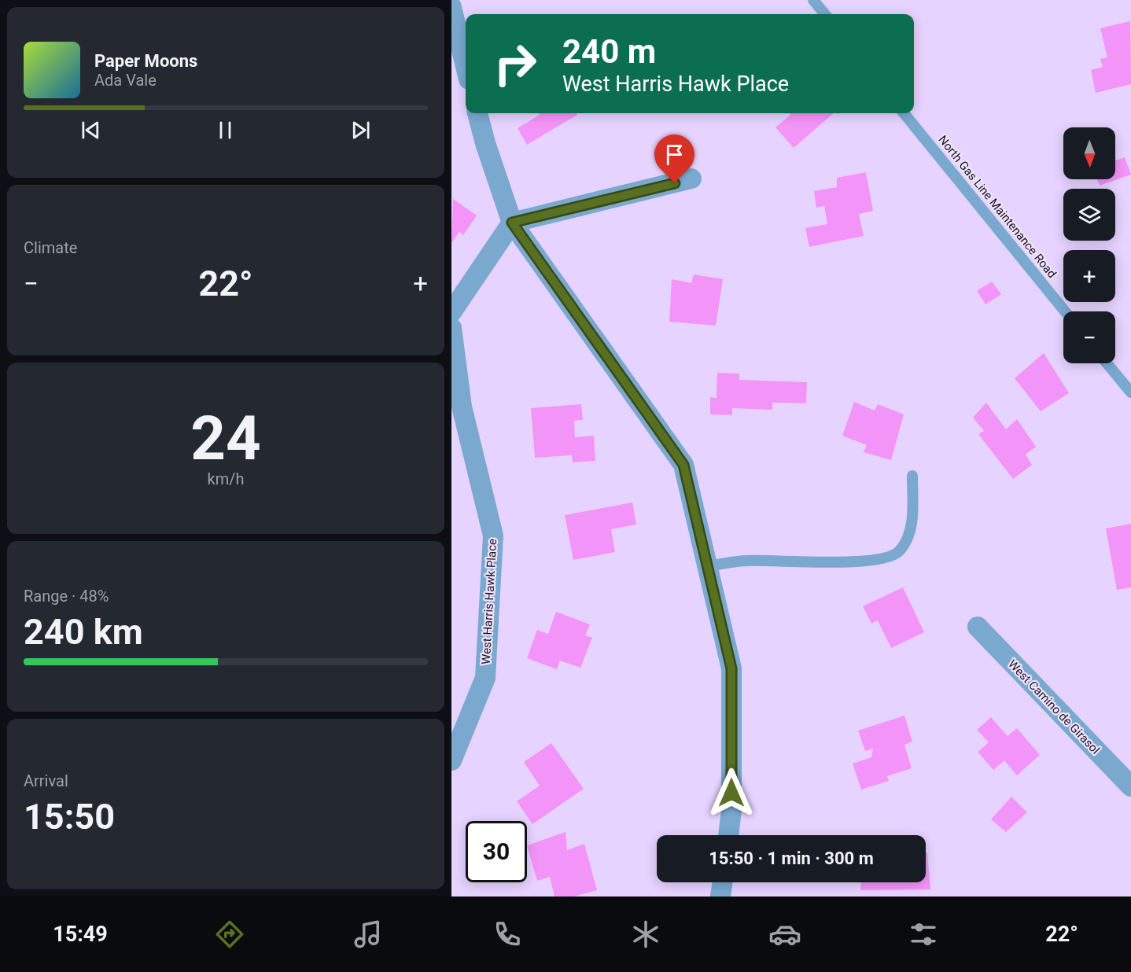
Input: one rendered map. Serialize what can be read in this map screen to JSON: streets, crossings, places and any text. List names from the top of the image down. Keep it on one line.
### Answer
{"streets":{"street":["West Harris Hawk Place","West Camino de Girasol"],"lane":["North Gas Line Maintenance Road"]},"north":"bottom","page":{"turn":["240 m","West Harris Hawk Place"],"song":["Paper Moons","Ada Vale"],"map_buttons":["+","−"],"tile":["Climate",["24","km/h"],["Range · 48%","240 km"],["Arrival","15:50"]],"heat":["−","22°","+"],"limit":"30","trip":"15:50 · 1 min · 300 m","tabs":["15:49","22°"]}}
